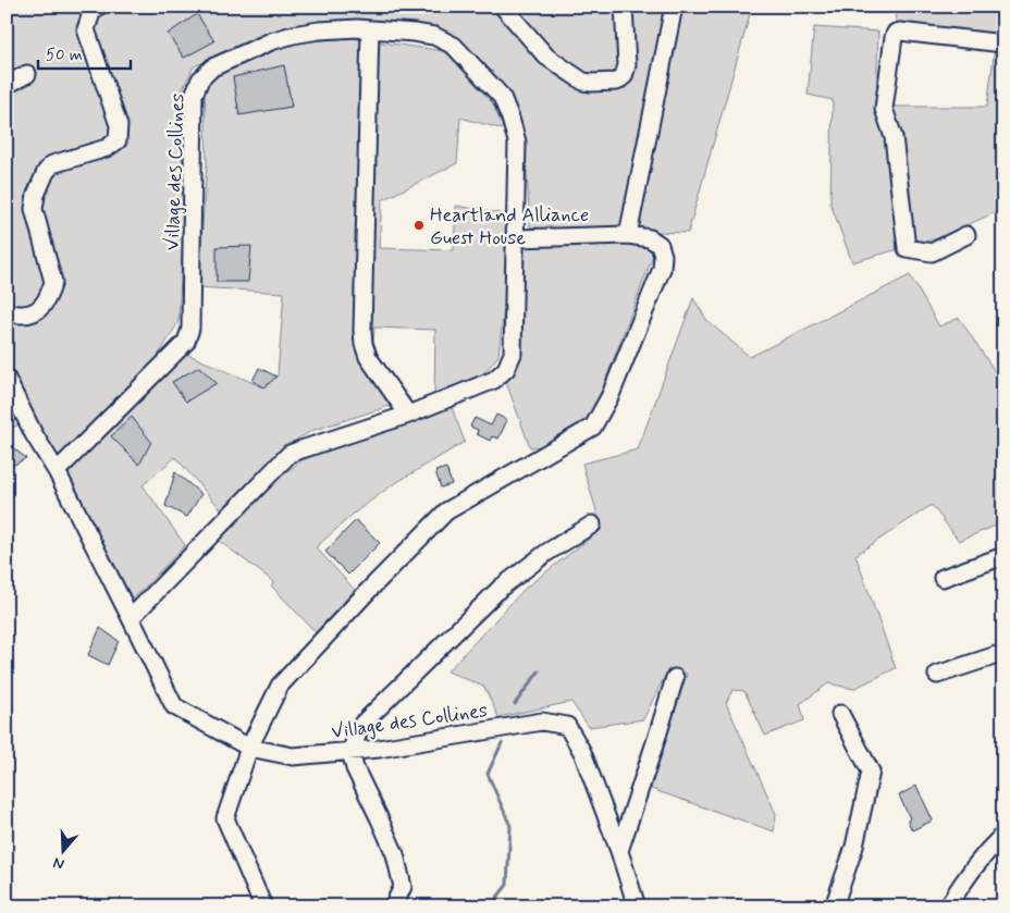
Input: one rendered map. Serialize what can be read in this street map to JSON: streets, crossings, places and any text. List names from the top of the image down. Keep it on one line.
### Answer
{"streets":{"street":["Village des Collines"]},"places":["Heartland Alliance Guest House"],"scale_bar":"50 m","north":"bottom"}
